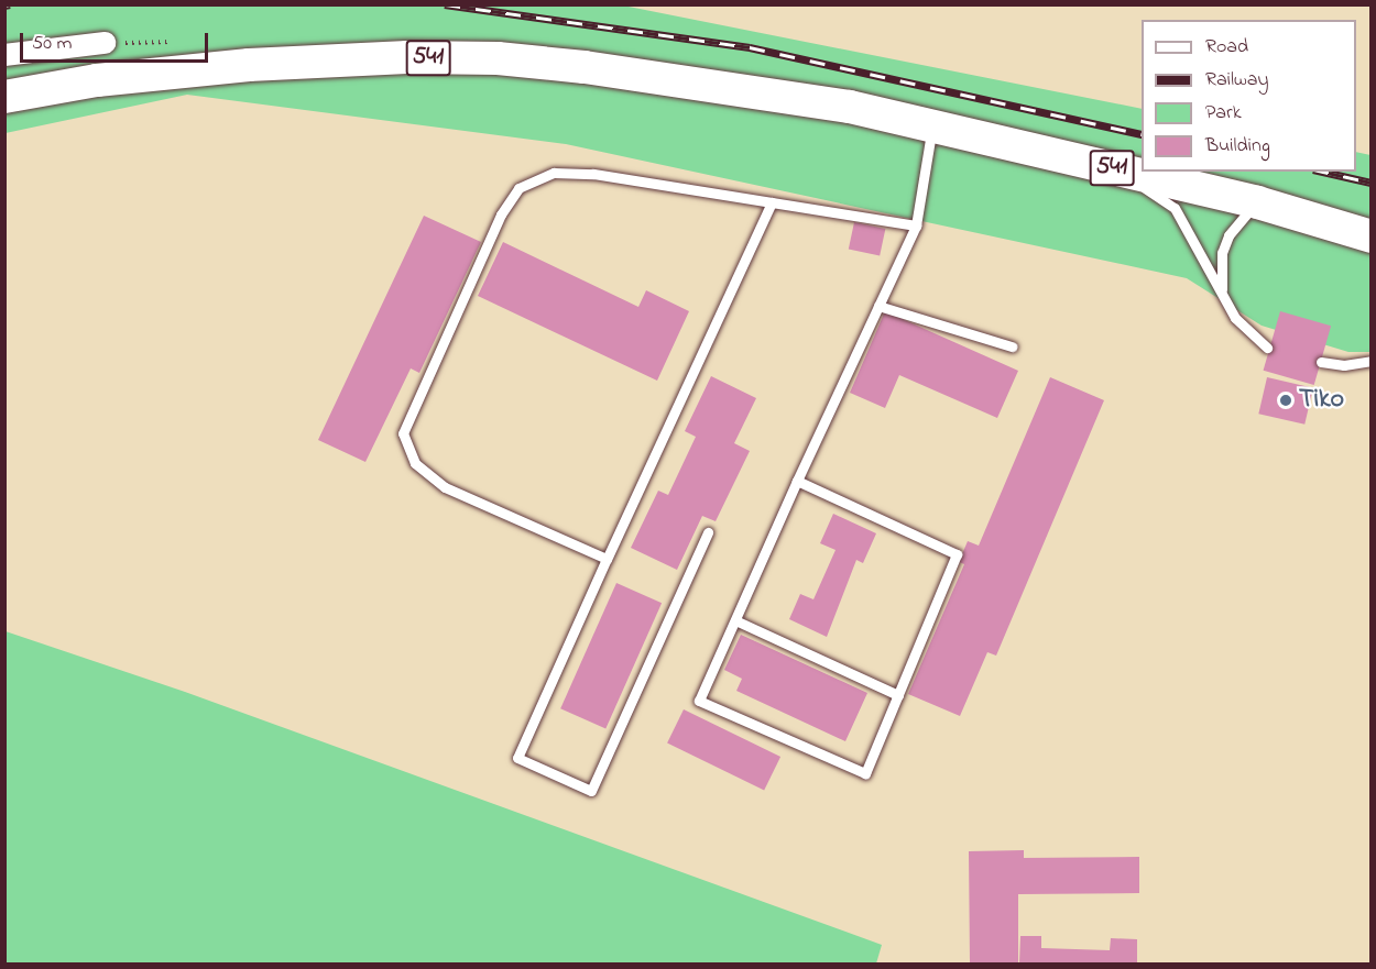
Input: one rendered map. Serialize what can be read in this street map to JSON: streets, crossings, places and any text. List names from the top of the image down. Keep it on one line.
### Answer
{"streets":{"main road":["541"]},"places":["Tiko"],"legend":["Road","Railway","Park","Building"],"scale_bar":"50 m"}
